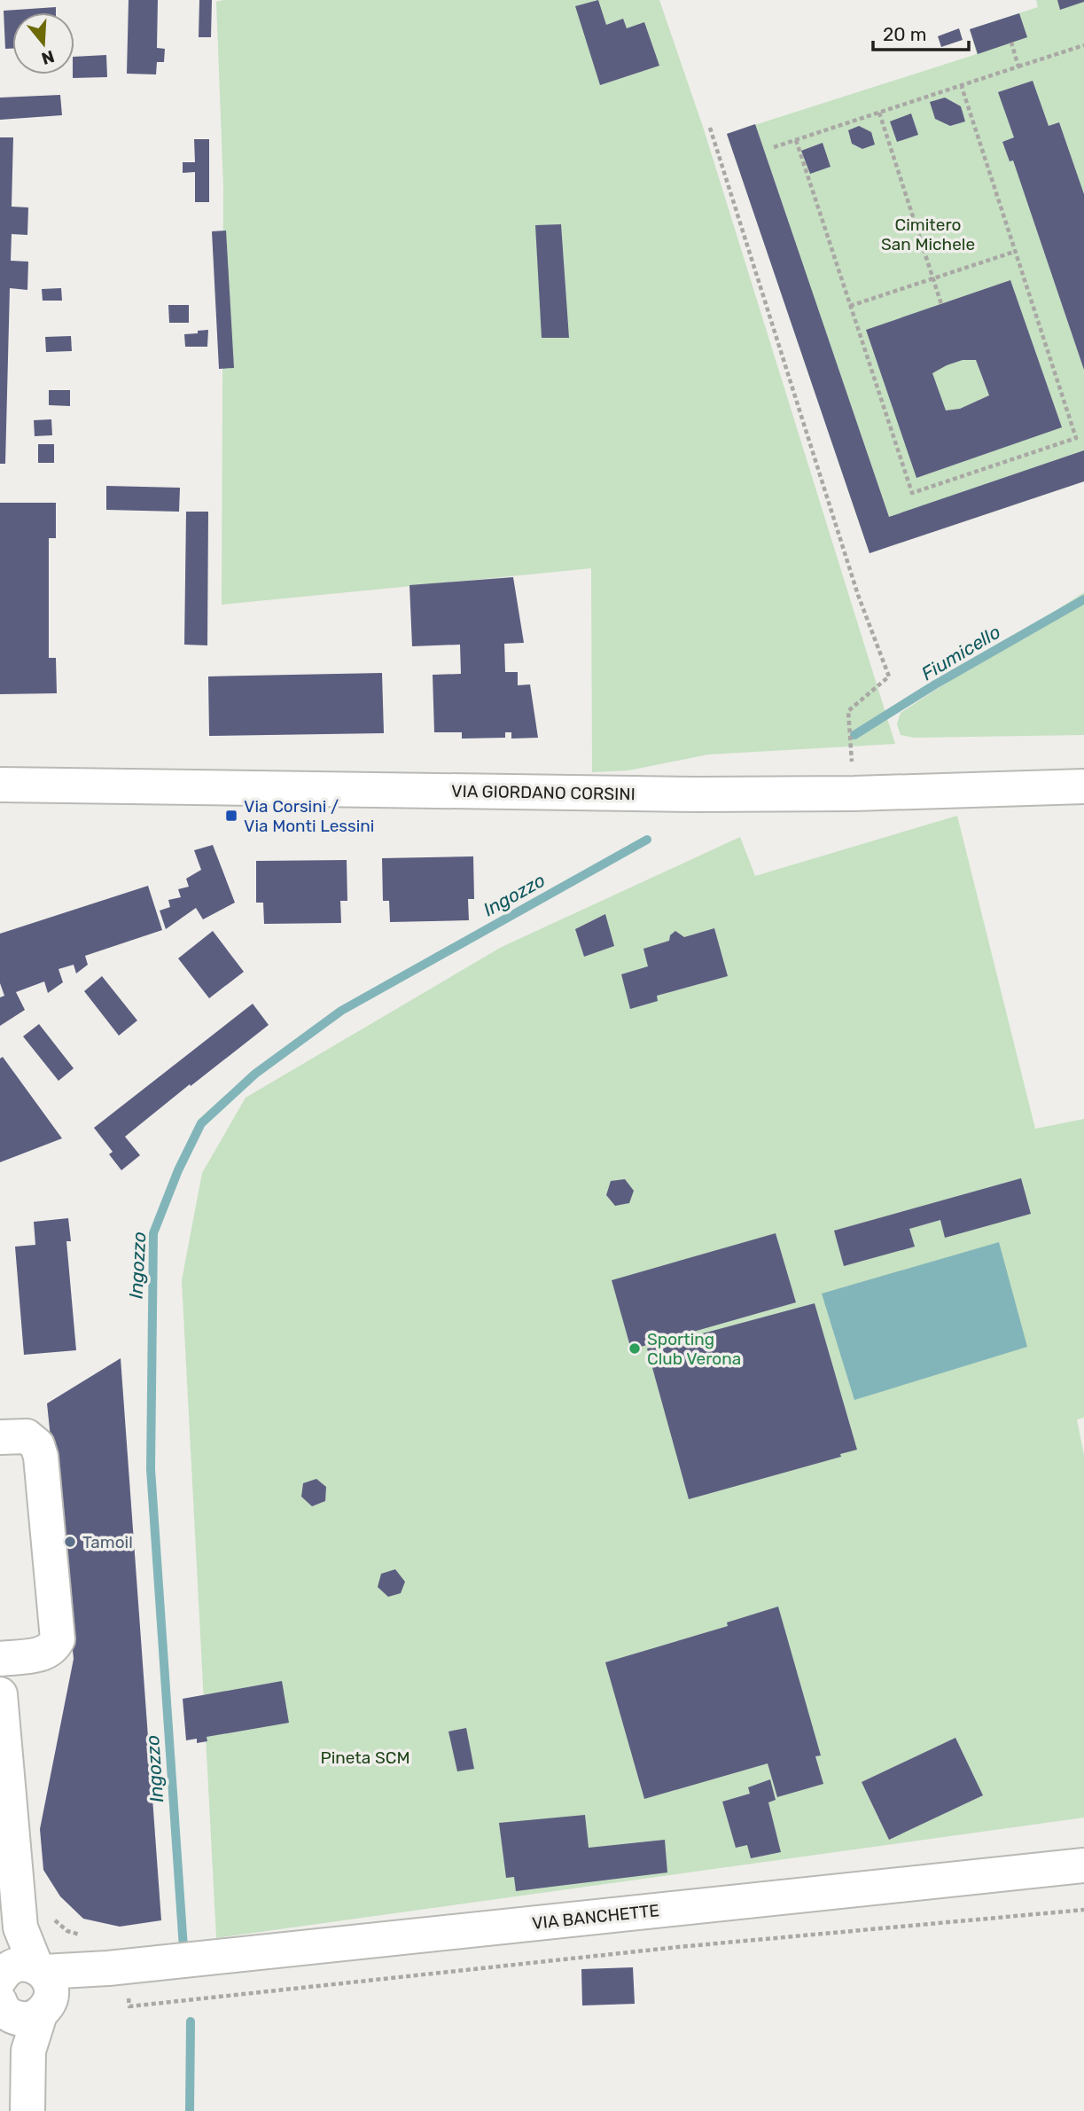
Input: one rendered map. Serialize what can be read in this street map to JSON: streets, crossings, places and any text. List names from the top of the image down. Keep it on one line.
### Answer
{"streets":{"street":["VIA GIORDANO CORSINI","VIA BANCHETTE"]},"water":["Fiumicello","Ingozzo"],"parks":["Cimitero San Michele","Pineta SCM"],"places":{"transit":["Via Corsini / Via Monti Lessini"],"other":["Sporting Club Verona","Tamoil"]},"scale_bar":"20 m","north":"bottom"}
